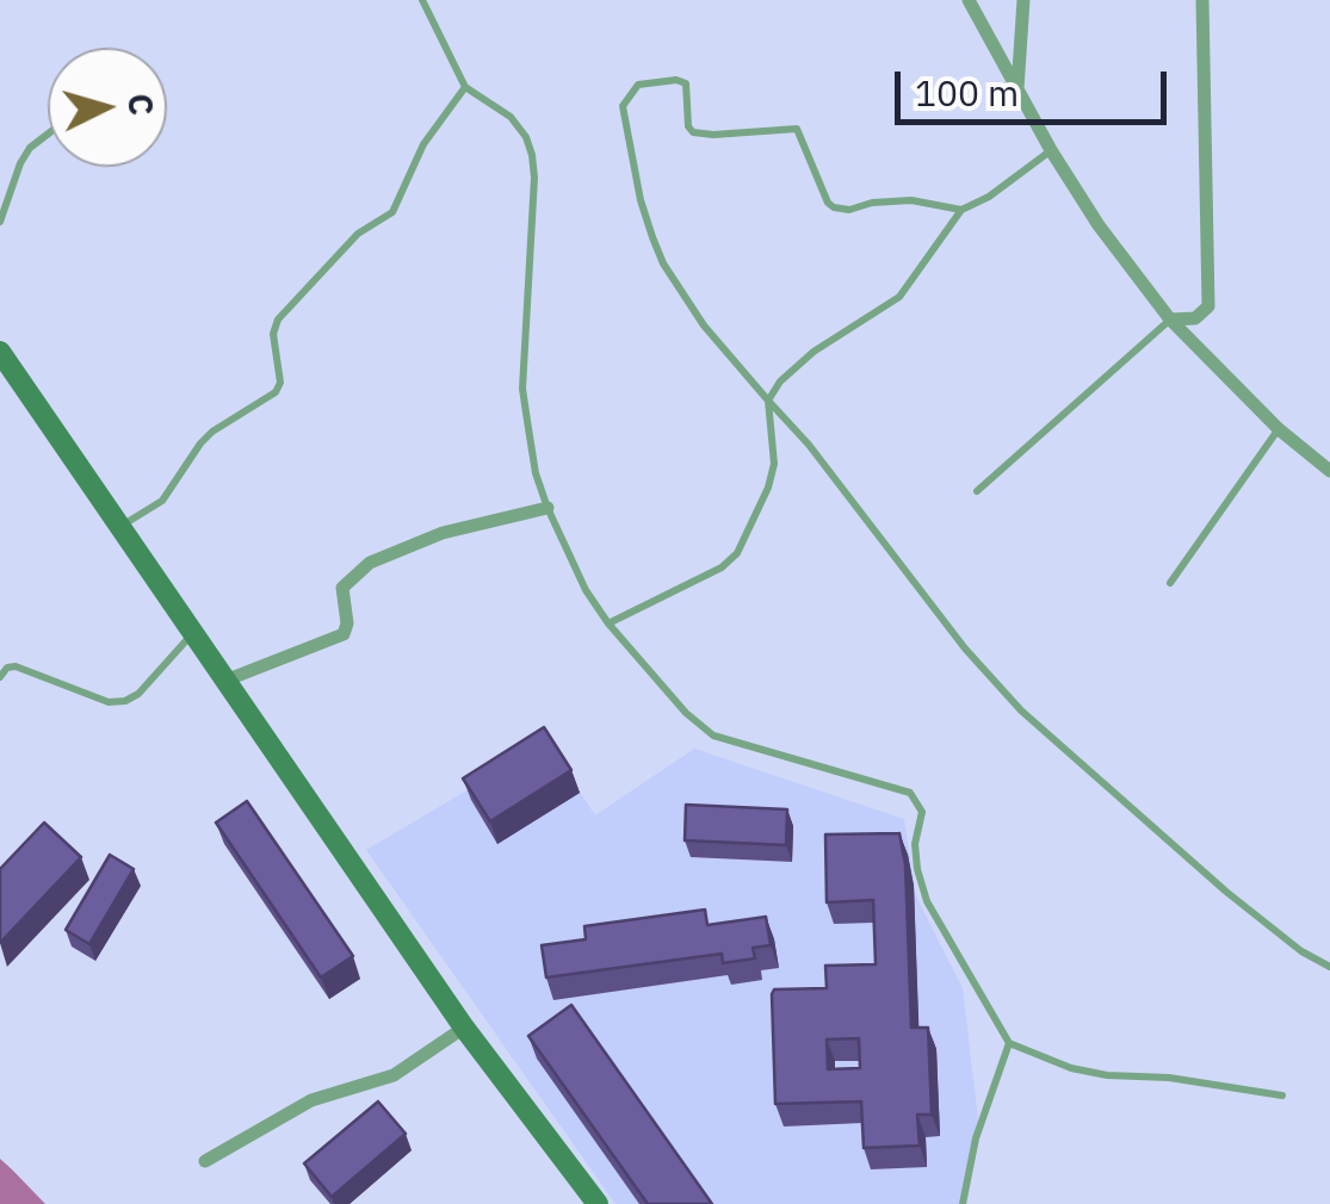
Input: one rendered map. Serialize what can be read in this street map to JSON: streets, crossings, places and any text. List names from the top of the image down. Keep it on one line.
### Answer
{"scale_bar":"100 m","north":"right"}
